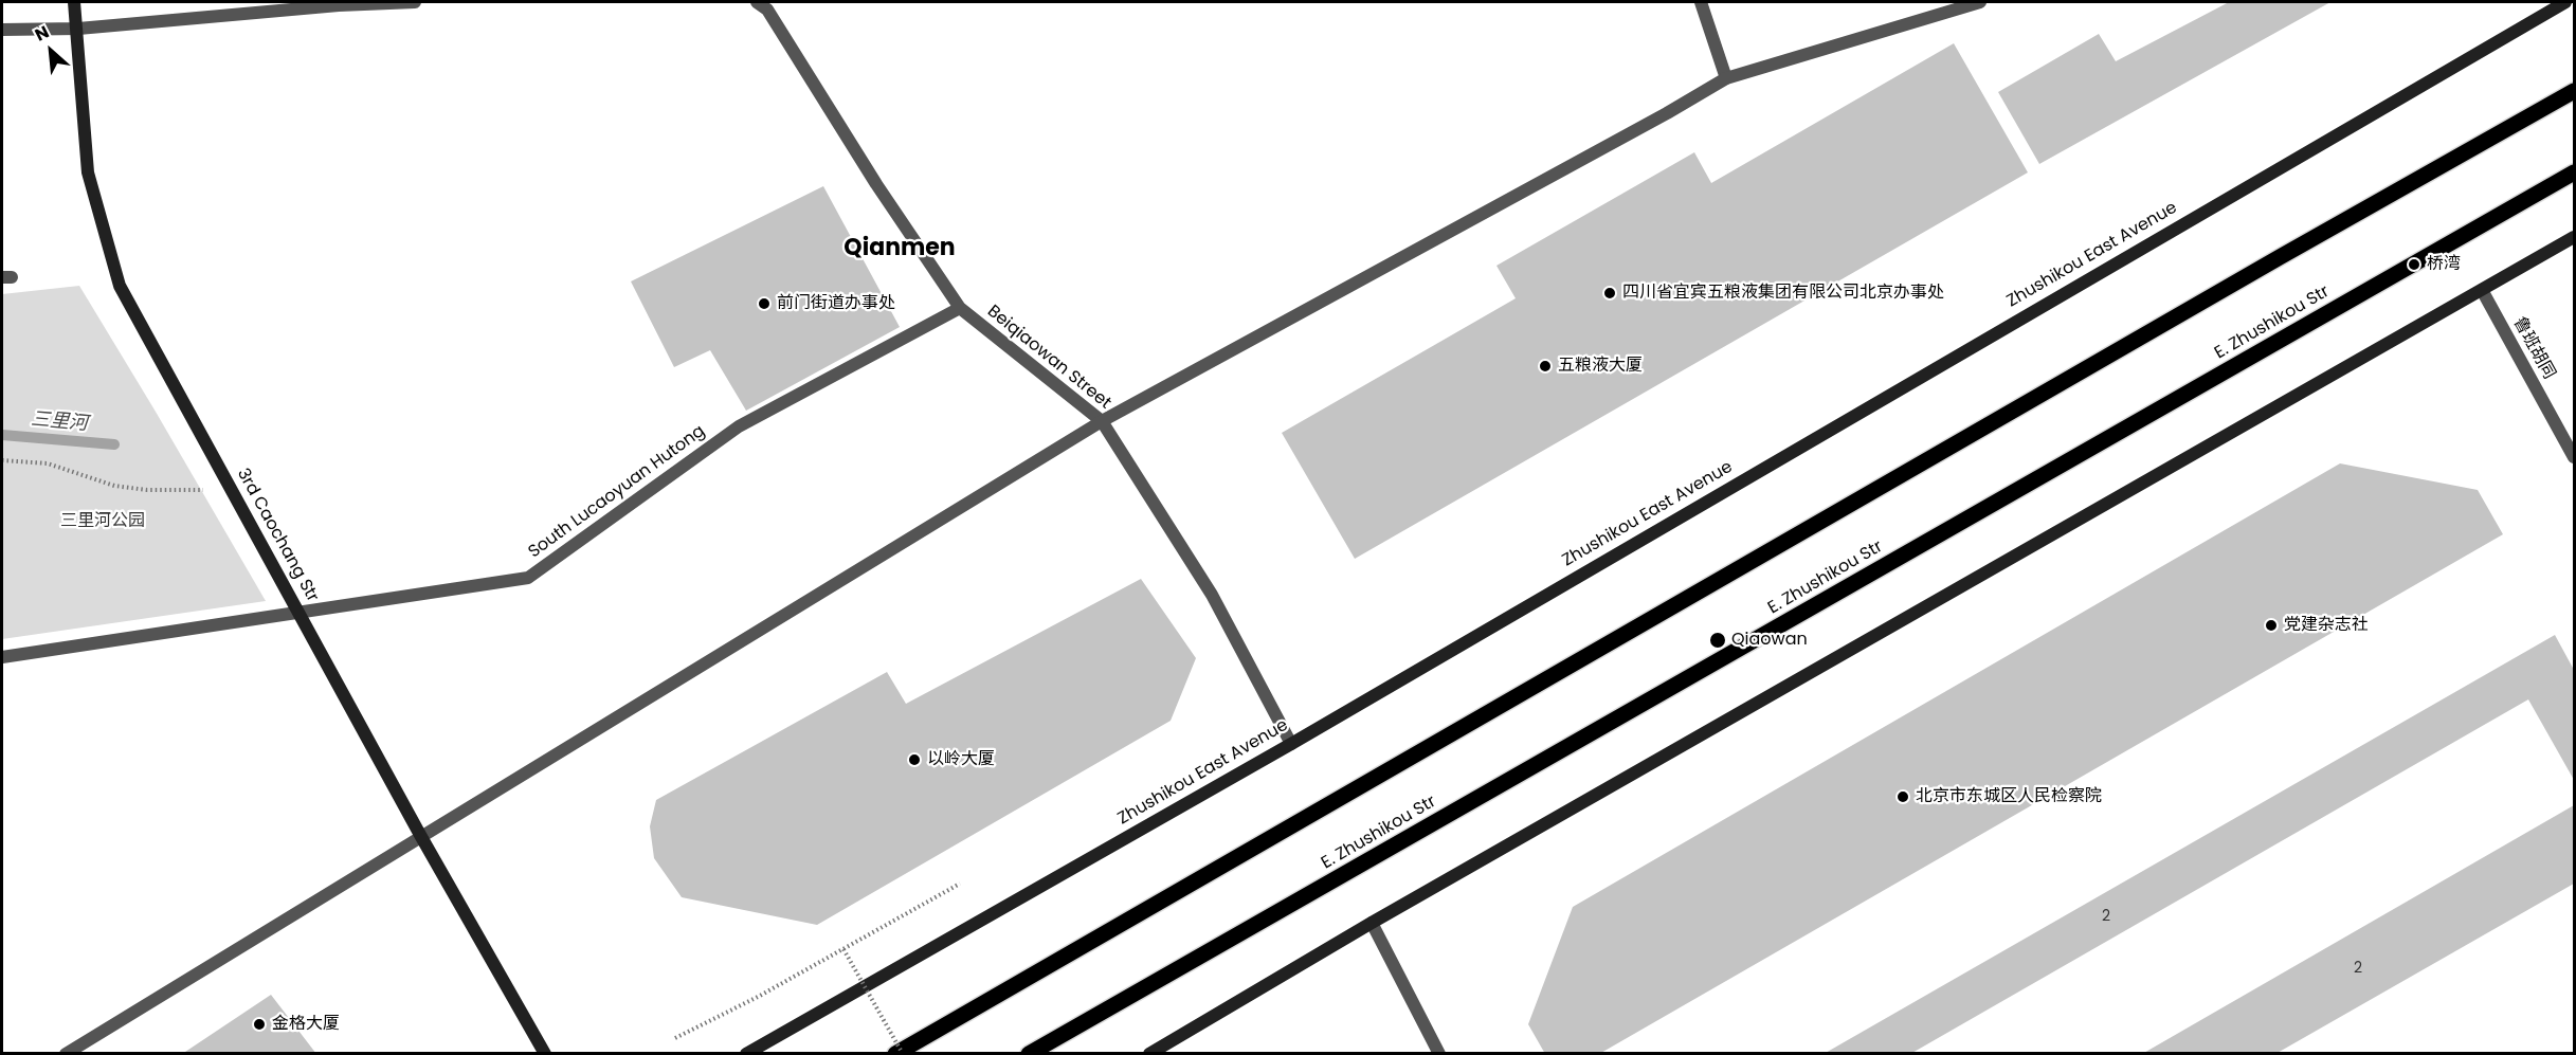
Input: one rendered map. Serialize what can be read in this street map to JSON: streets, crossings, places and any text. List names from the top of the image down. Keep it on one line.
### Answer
{"streets":{"main road":["E. Zhushikou Str"],"street":["Zhushikou East Avenue","鲁班胡同","Beiqiaowan Street","South Lucaoyuan Hutong","3rd Caochang Str"]},"crossings":[["Zhushikou East Avenue","Beiqiaowan Street"],["Beiqiaowan Street","South Lucaoyuan Hutong"],["South Lucaoyuan Hutong","3rd Caochang Str"]],"districts":["Qianmen"],"water":["三里河"],"parks":["三里河公园"],"places":["桥湾","四川省宜宾五粮液集团有限公司北京办事处","前门街道办事处","五粮液大厦","党建杂志社","Qiaowan","以岭大厦","北京市东城区人民检察院","金格大厦"],"house_numbers":["2","2"],"north":"top left"}
